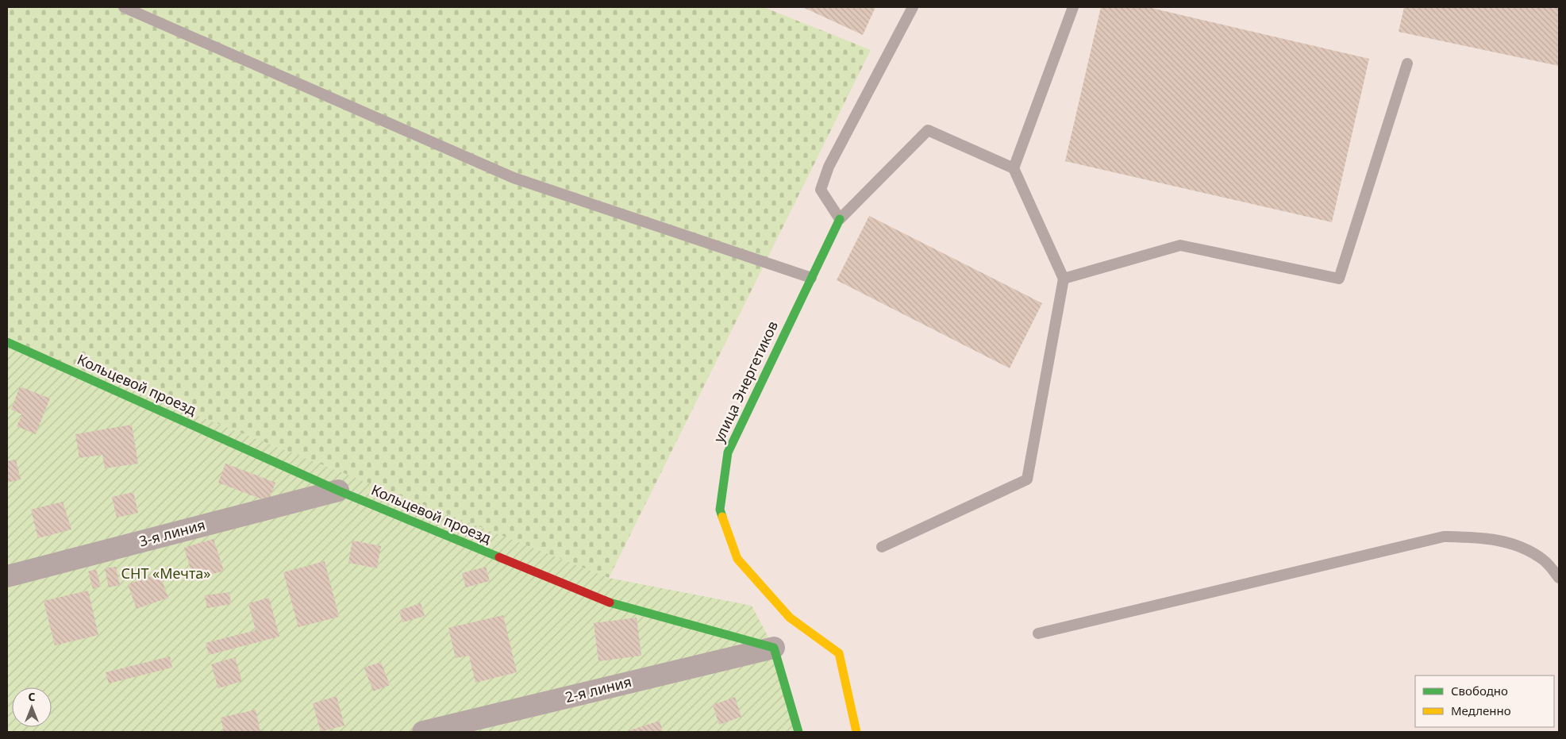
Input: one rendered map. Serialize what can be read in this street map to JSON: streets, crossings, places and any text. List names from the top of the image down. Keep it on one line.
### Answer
{"streets":{"street":["улица Энергетиков","Кольцевой проезд","3-я линия","2-я линия"]},"crossings":[["Кольцевой проезд","3-я линия"],["Кольцевой проезд","2-я линия"]],"parks":["СНТ «Мечта»"],"legend":["Свободно","Медленно"],"north":"top"}
